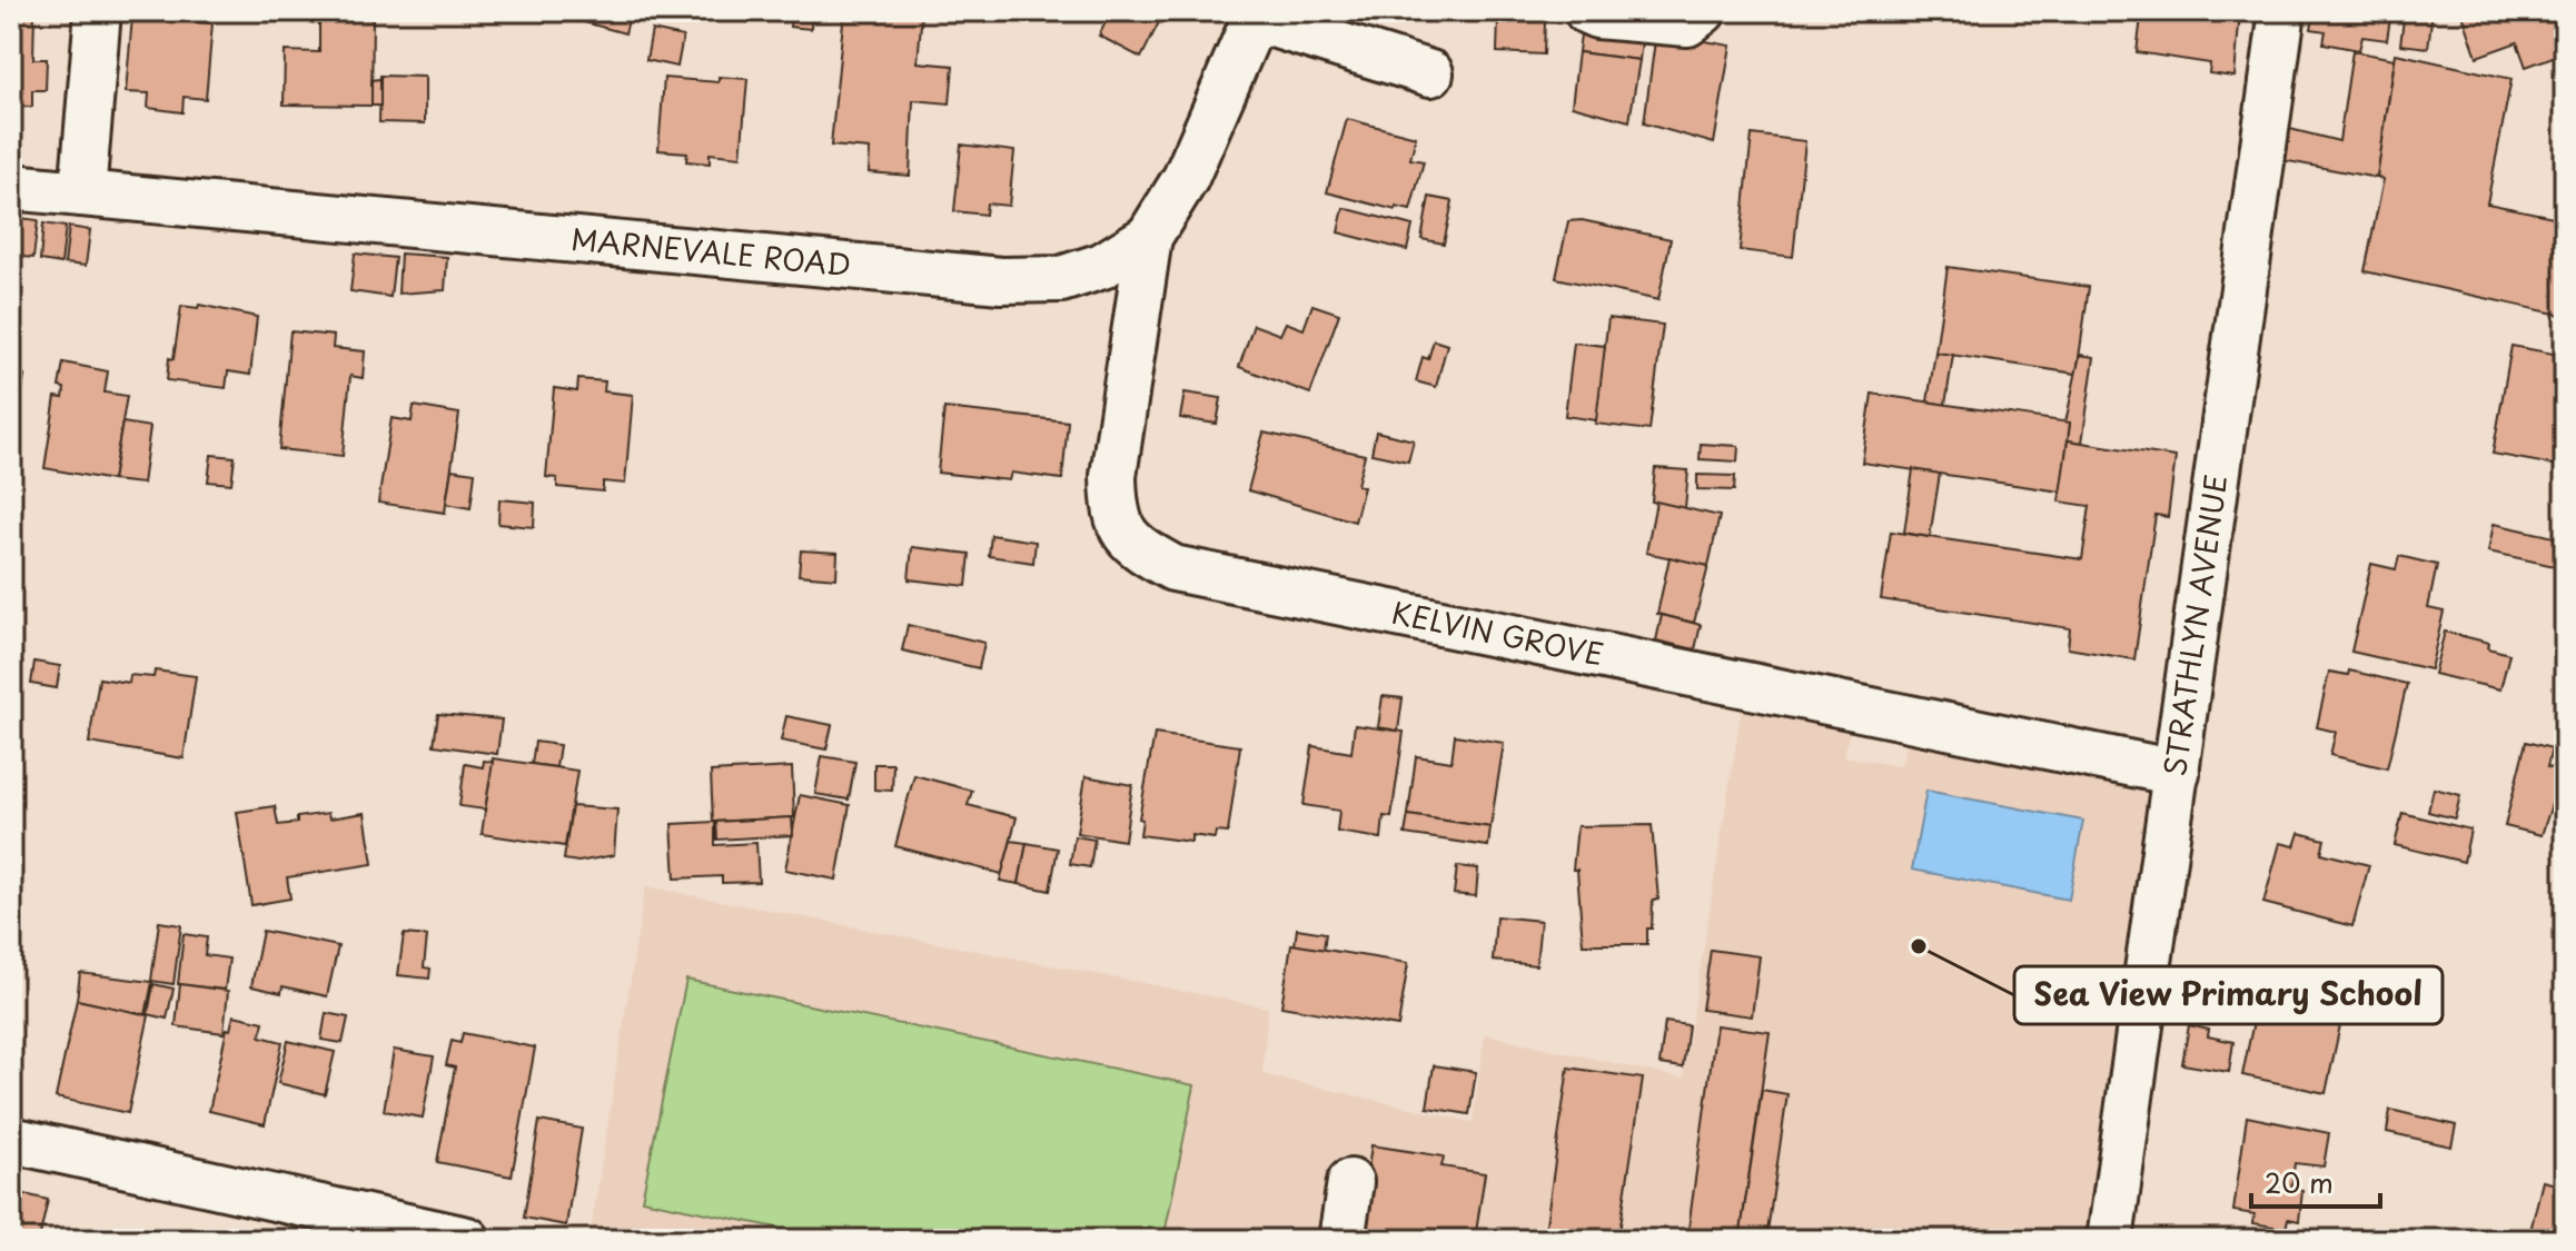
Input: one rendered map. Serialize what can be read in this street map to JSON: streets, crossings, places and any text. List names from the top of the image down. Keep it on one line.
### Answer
{"streets":{"street":["MARNEVALE ROAD","STRATHLYN AVENUE","KELVIN GROVE"]},"crossings":[["MARNEVALE ROAD","KELVIN GROVE"],["STRATHLYN AVENUE","KELVIN GROVE"]],"places":["Sea View Primary School"],"scale_bar":"20 m"}
